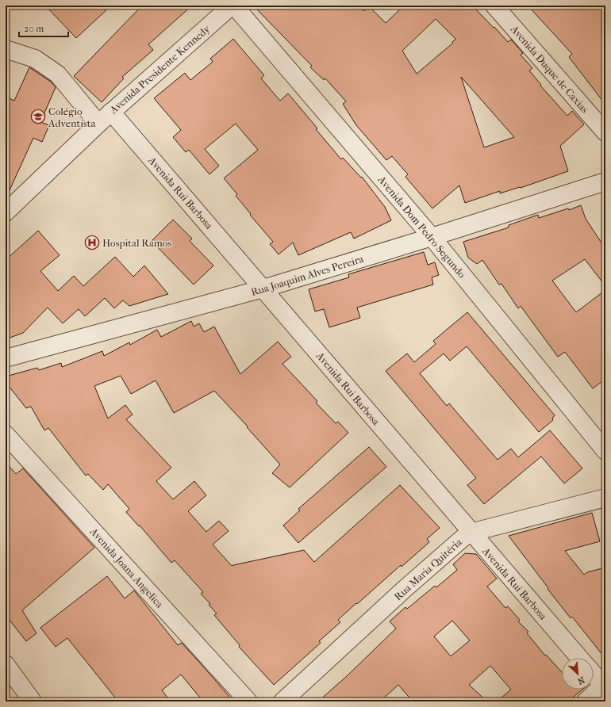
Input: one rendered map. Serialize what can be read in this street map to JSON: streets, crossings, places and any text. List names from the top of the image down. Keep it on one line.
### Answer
{"streets":{"street":["Avenida Presidente Kennedy","Avenida Duque de Caxias","Avenida Rui Barbosa","Avenida Dom Pedro Segundo","Rua Joaquim Alves Pereira","Avenida Joana Angelica","Rua Maria Quitéria"]},"crossings":[["Avenida Presidente Kennedy","Avenida Rui Barbosa"],["Avenida Rui Barbosa","Rua Joaquim Alves Pereira"],["Avenida Rui Barbosa","Rua Maria Quitéria"],["Avenida Dom Pedro Segundo","Rua Joaquim Alves Pereira"]],"places":{"school or university":["Colégio Adventista"],"hospital":["Hospital Ramos"]},"scale_bar":"20 m","north":"bottom right"}
